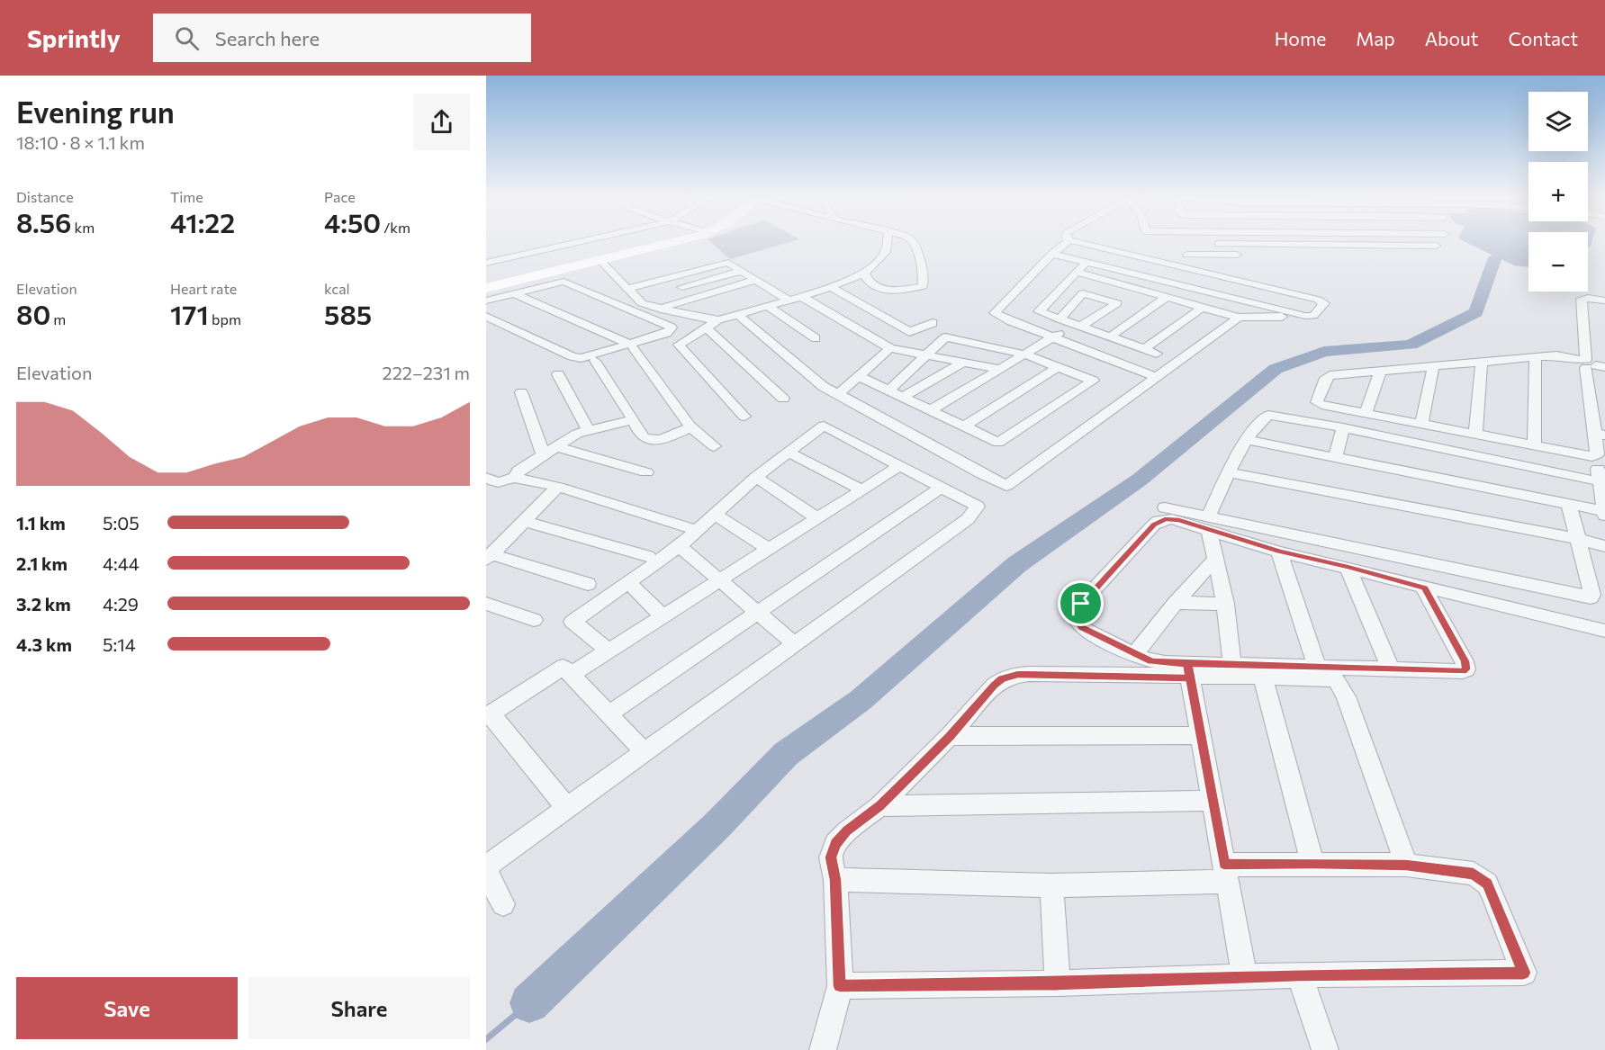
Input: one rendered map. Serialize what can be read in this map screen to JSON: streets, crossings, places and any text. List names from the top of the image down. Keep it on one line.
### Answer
{"page":{"header":"Sprintly","search":"Search here","nav":["Home","Map","About","Contact"],"heading":["Evening run","18:10 · 8 × 1.1 km"],"map_buttons":["+","−"],"stats":[["Distance","8.56 km"],["Time","41:22"],["Pace","4:50 /km"],["Elevation","80 m"],["Heart rate","171 bpm"],["kcal","585"]],"chart":["Elevation","222–231 m"],"list":[{"name":"1.1 km","note":"5:05"},{"name":"2.1 km","note":"4:44"},{"name":"3.2 km","note":"4:29"},{"name":"4.3 km","note":"5:14"}],"buttons":["Save","Share"]}}
